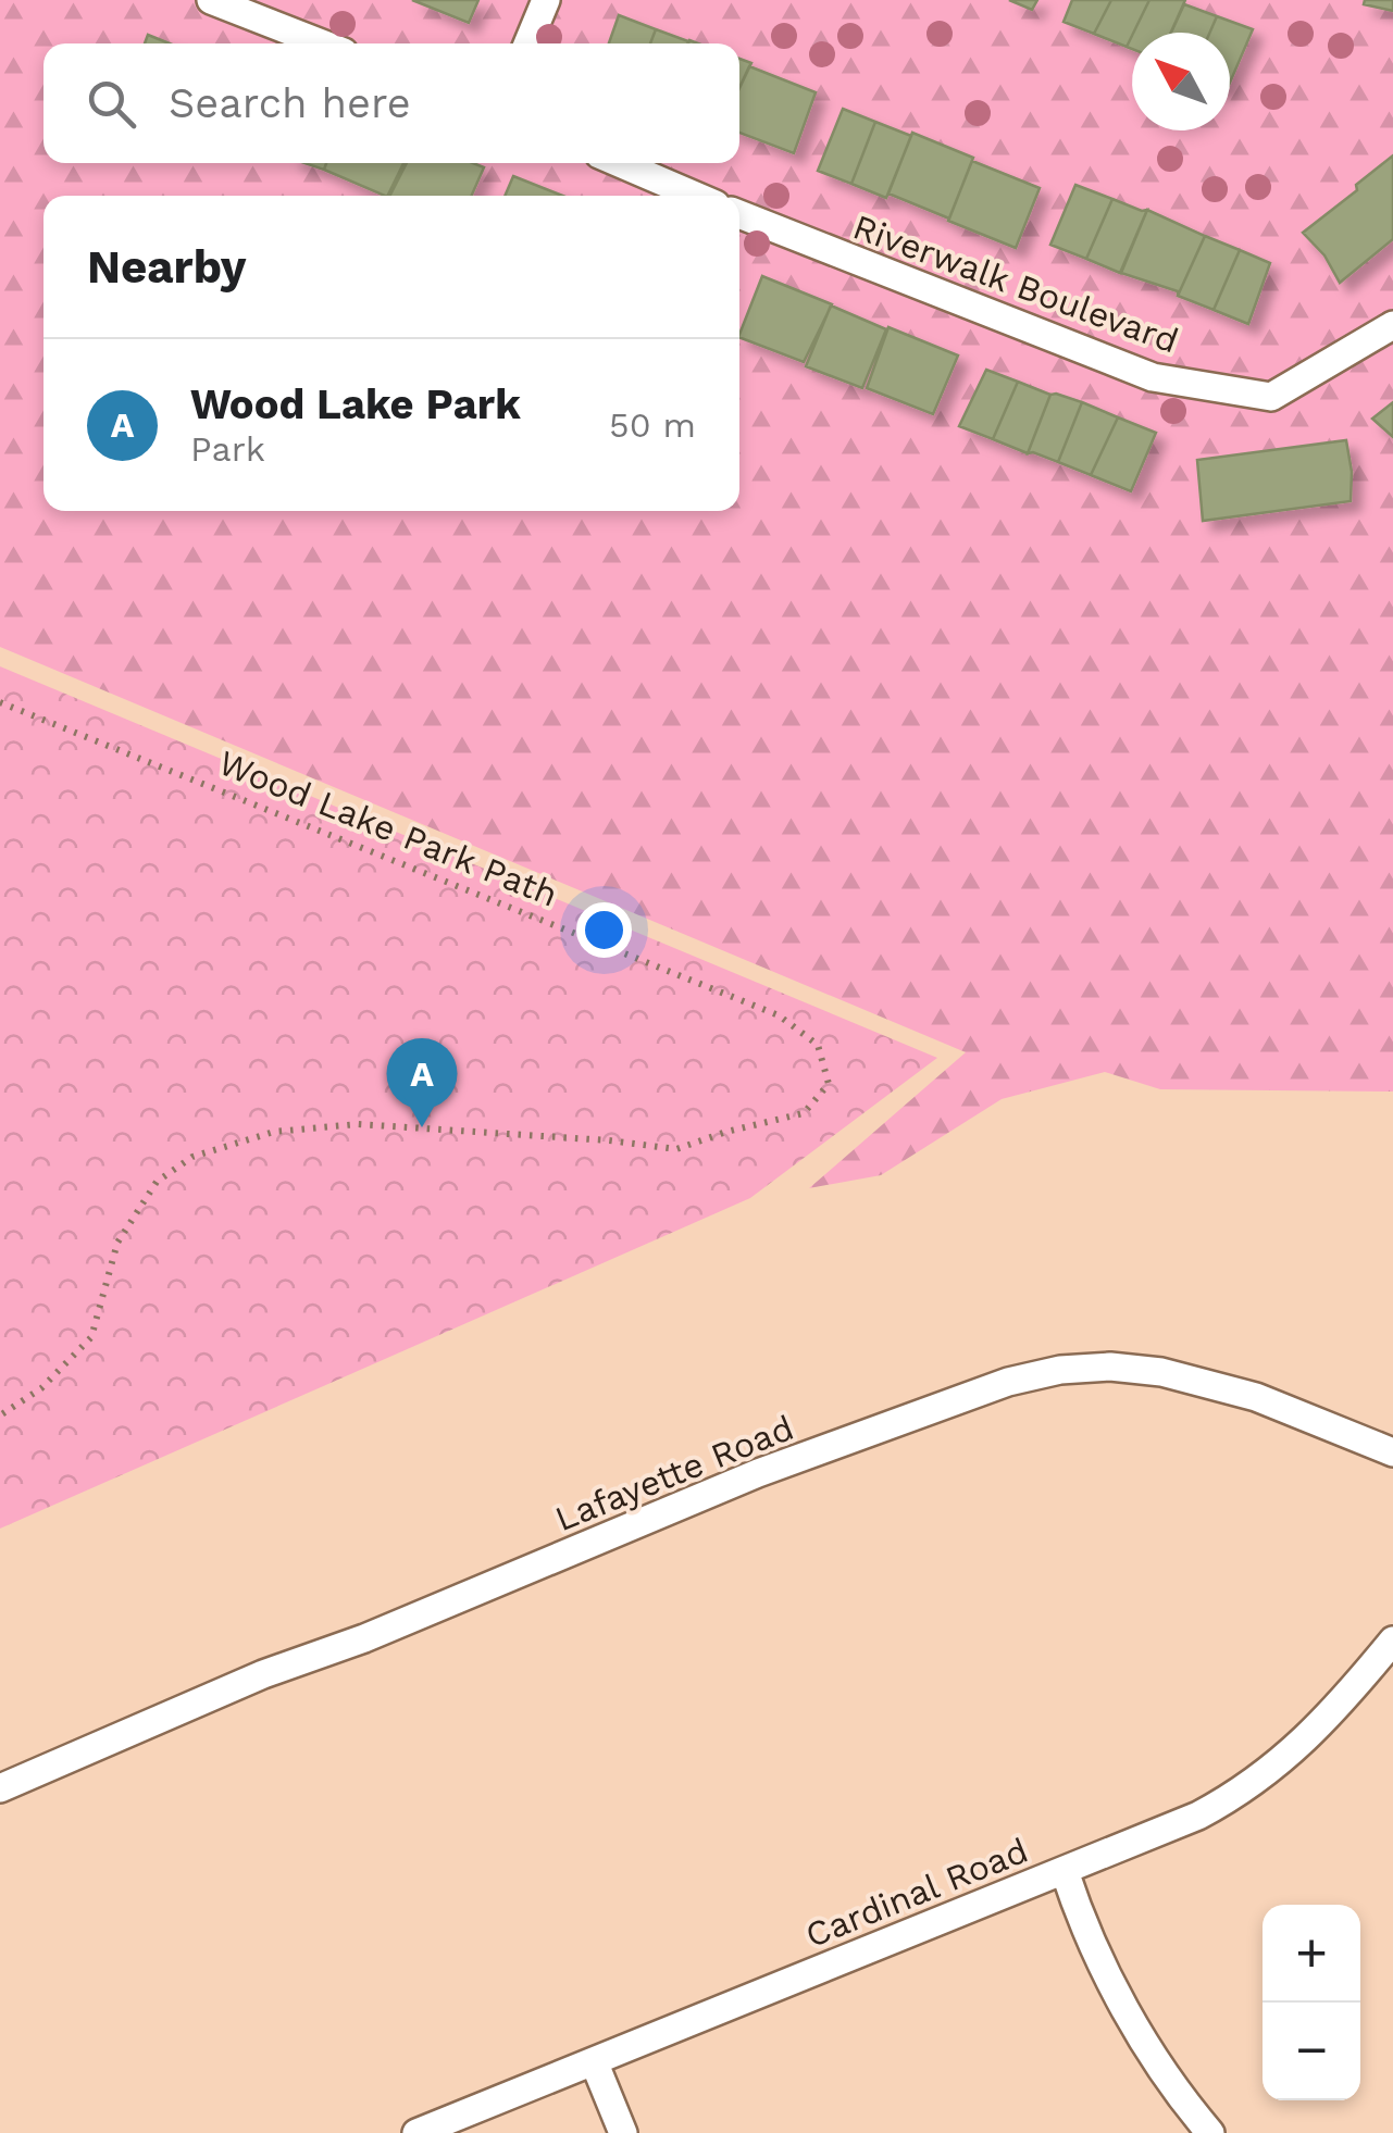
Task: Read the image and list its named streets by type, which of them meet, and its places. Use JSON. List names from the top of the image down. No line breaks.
{"streets":{"street":["Riverwalk Boulevard","Lafayette Road","Cardinal Road"],"path":["Wood Lake Park Path"]},"north":"top left","page":{"search":"Search here","heading":"Nearby","list":[{"mark":"A","name":"Wood Lake Park","note":"Park","value":"50 m"}],"pins":"A","map_buttons":["+","−"]}}
